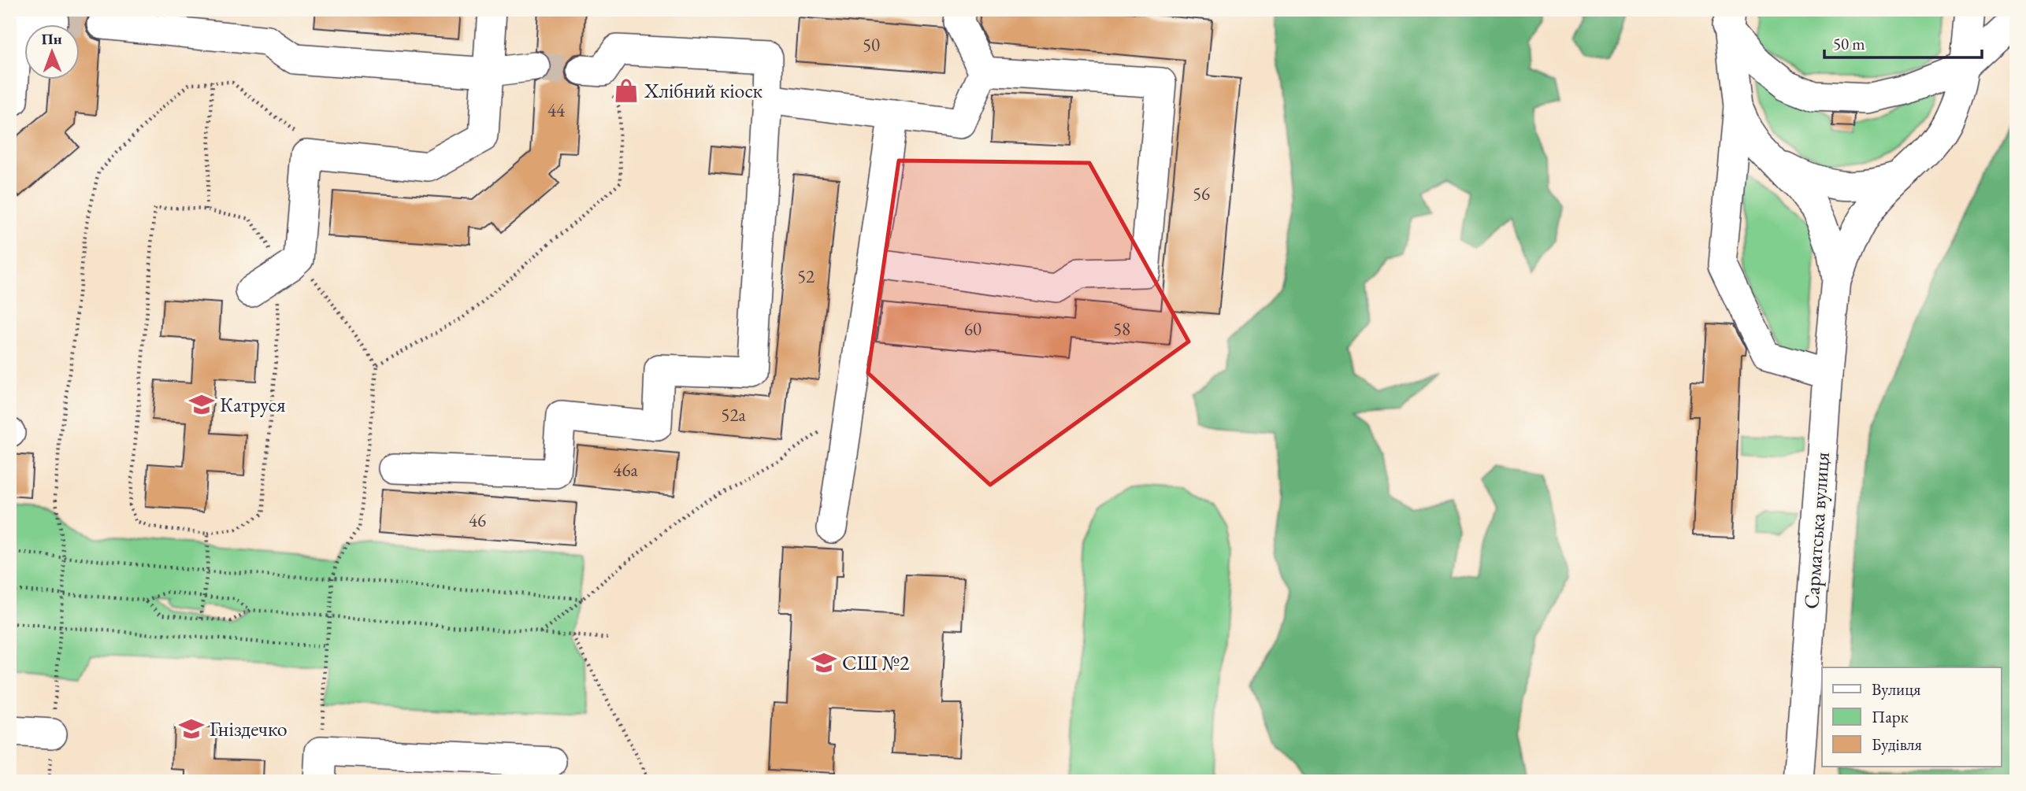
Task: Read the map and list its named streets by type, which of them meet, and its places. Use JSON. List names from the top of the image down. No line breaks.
{"streets":{"street":["Сарматська вулиця"]},"places":{"shop":["Хлібний кіоск"],"school or university":["Катруся","СШ №2","Гніздечко"]},"house_numbers":["50","44","56","52","60","58","52а","46а","46"],"legend":["Вулиця","Парк","Будівля"],"scale_bar":"50 m","north":"top"}
